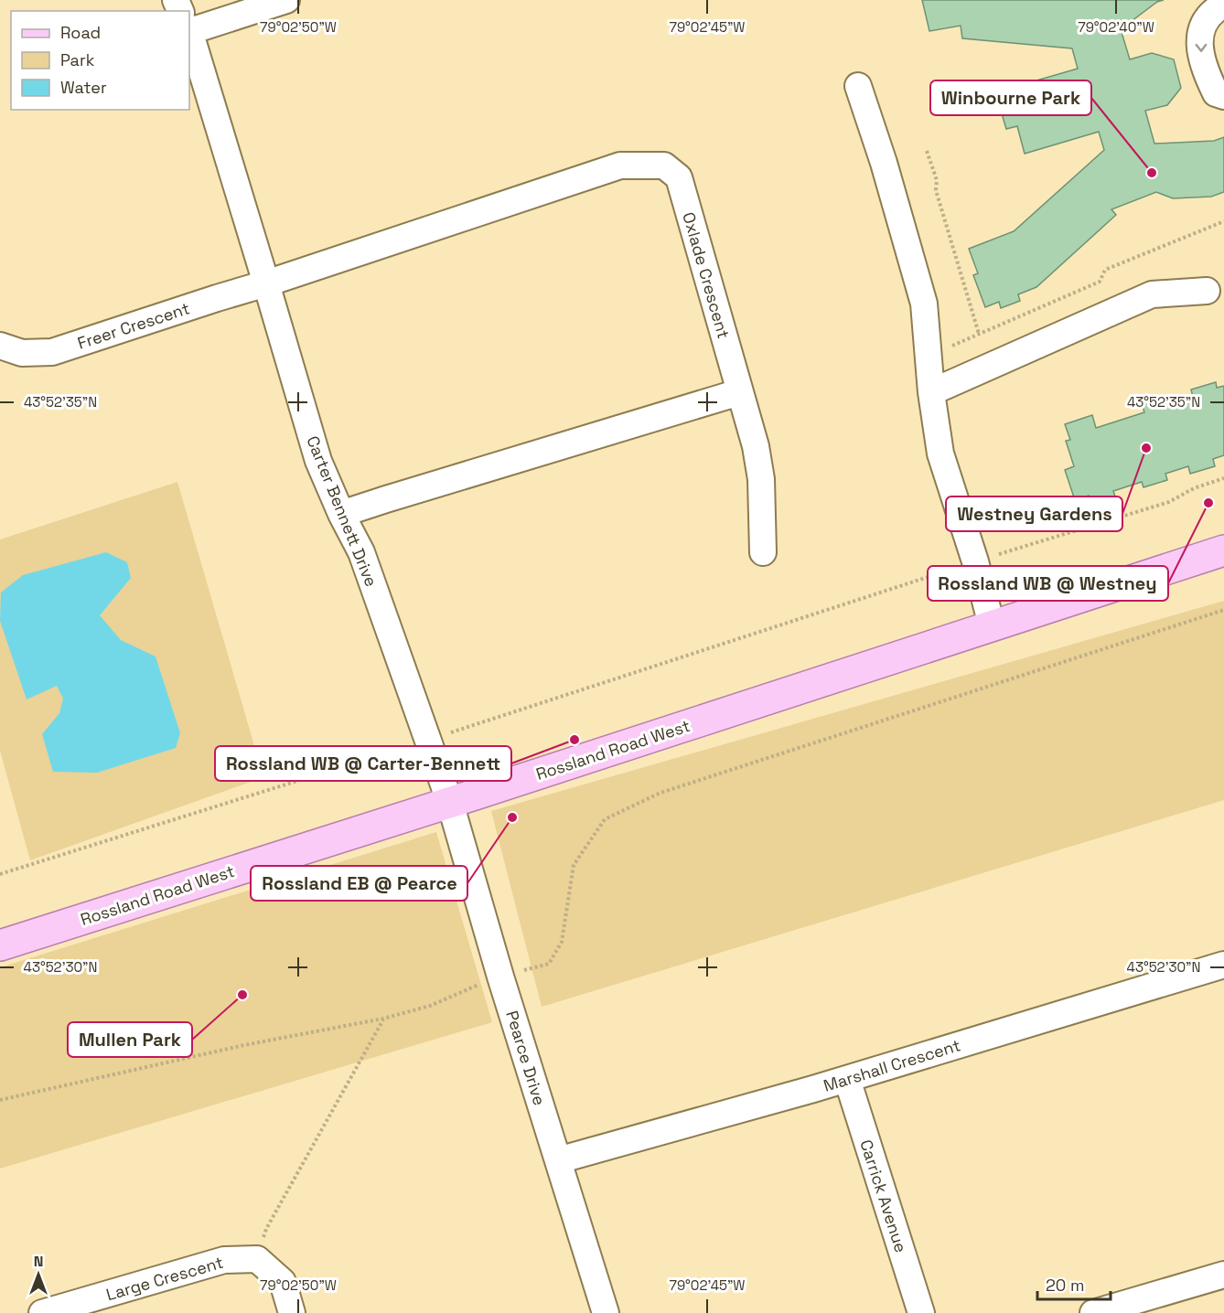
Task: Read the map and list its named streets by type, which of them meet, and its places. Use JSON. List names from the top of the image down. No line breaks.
{"streets":{"main road":["Rossland Road West"],"street":["Oxlade Crescent","Freer Crescent","Carter Bennett Drive","Pearce Drive","Marshall Crescent","Carrick Avenue","Large Crescent"]},"crossings":[["Oxlade Crescent","Freer Crescent"],["Oxlade Crescent","Carter Bennett Drive"],["Freer Crescent","Carter Bennett Drive"],["Carter Bennett Drive","Rossland Road West"],["Carter Bennett Drive","Pearce Drive"],["Rossland Road West","Pearce Drive"],["Pearce Drive","Marshall Crescent"],["Marshall Crescent","Carrick Avenue"]],"places":["Winbourne Park","Westney Gardens","Rossland WB @ Westney","Rossland WB @ Carter-Bennett","Rossland EB @ Pearce","Mullen Park"],"legend":["Road","Park","Water"],"scale_bar":"20 m","north":"top","coordinates":["79°02'50\"W","79°02'45\"W","79°02'40\"W","43°52'35\"N","43°52'30\"N"]}
